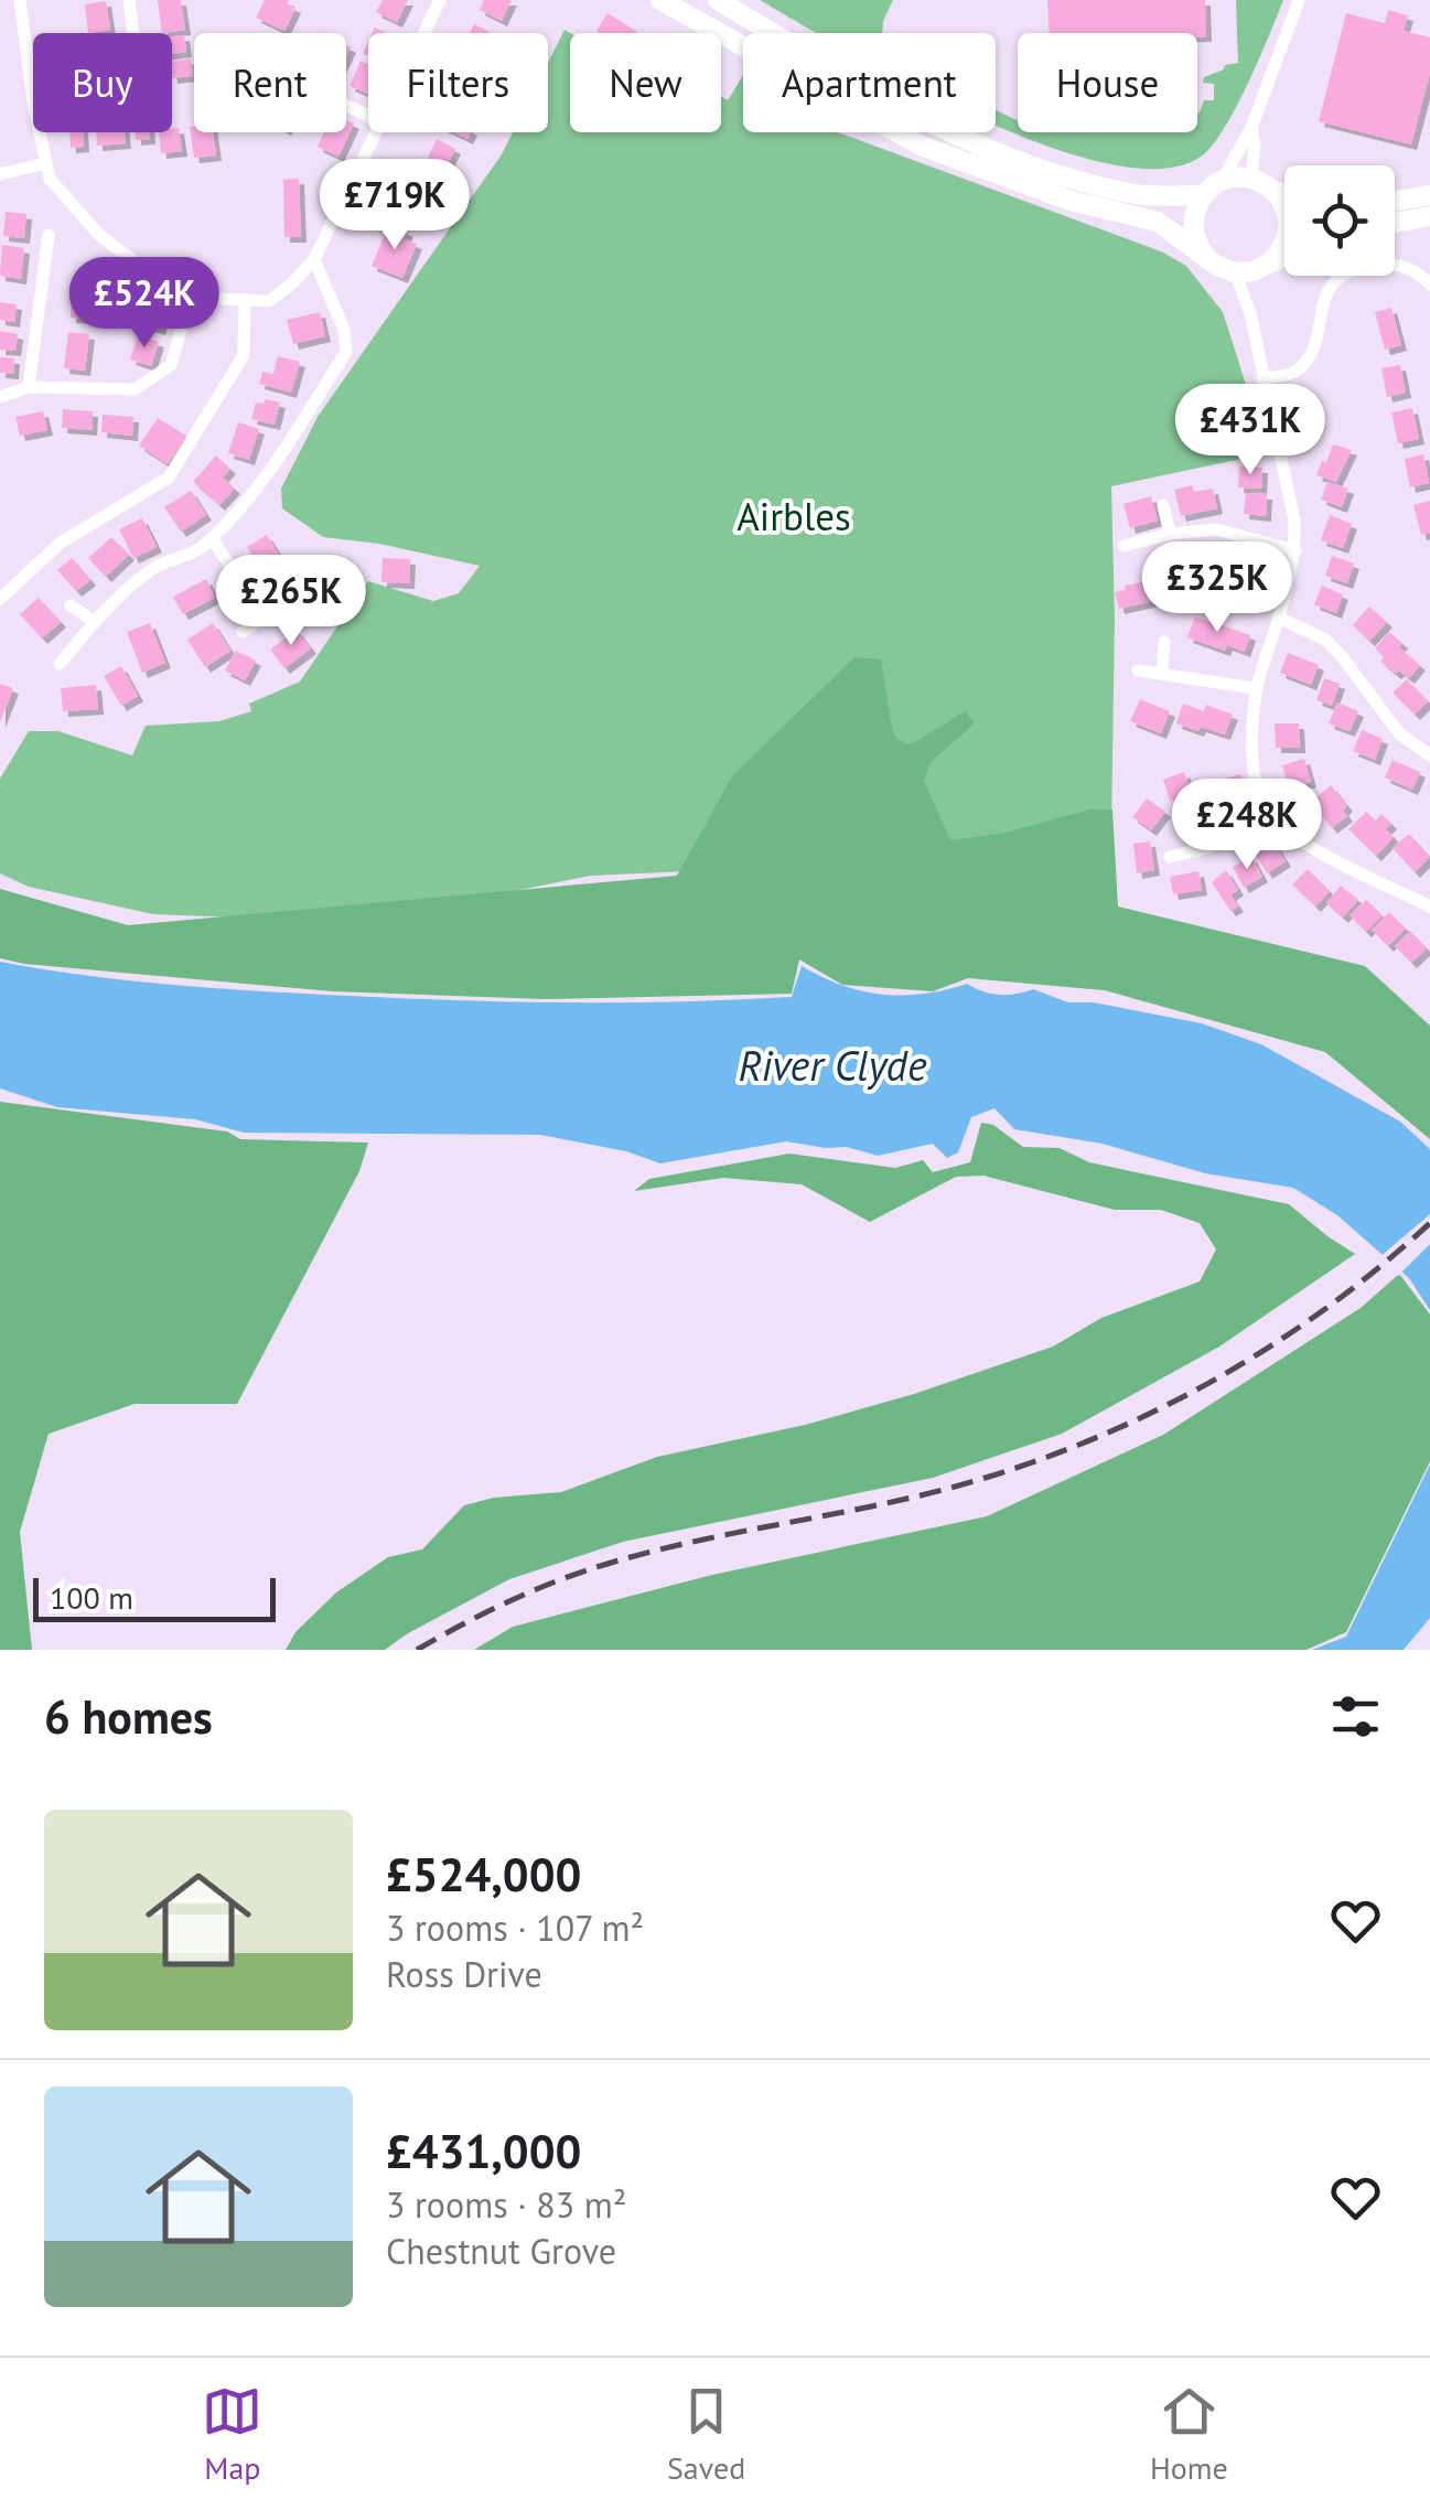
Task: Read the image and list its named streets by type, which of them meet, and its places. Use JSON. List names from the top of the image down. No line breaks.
{"water":["River Clyde"],"parks":["Airbles"],"scale_bar":"100 m","page":{"chip":["Buy","Rent","Filters","New","Apartment","House"],"price":["£719K","£524K","£431K","£325K","£265K","£248K"],"scale":"100 m","heading":"6 homes","list":[{"name":"£524,000","note":"3 rooms · 107 m² · Ross Drive"},{"name":"£431,000","note":"3 rooms · 83 m² · Chestnut Grove"}],"tabs":["Map","Saved","Home"]}}
